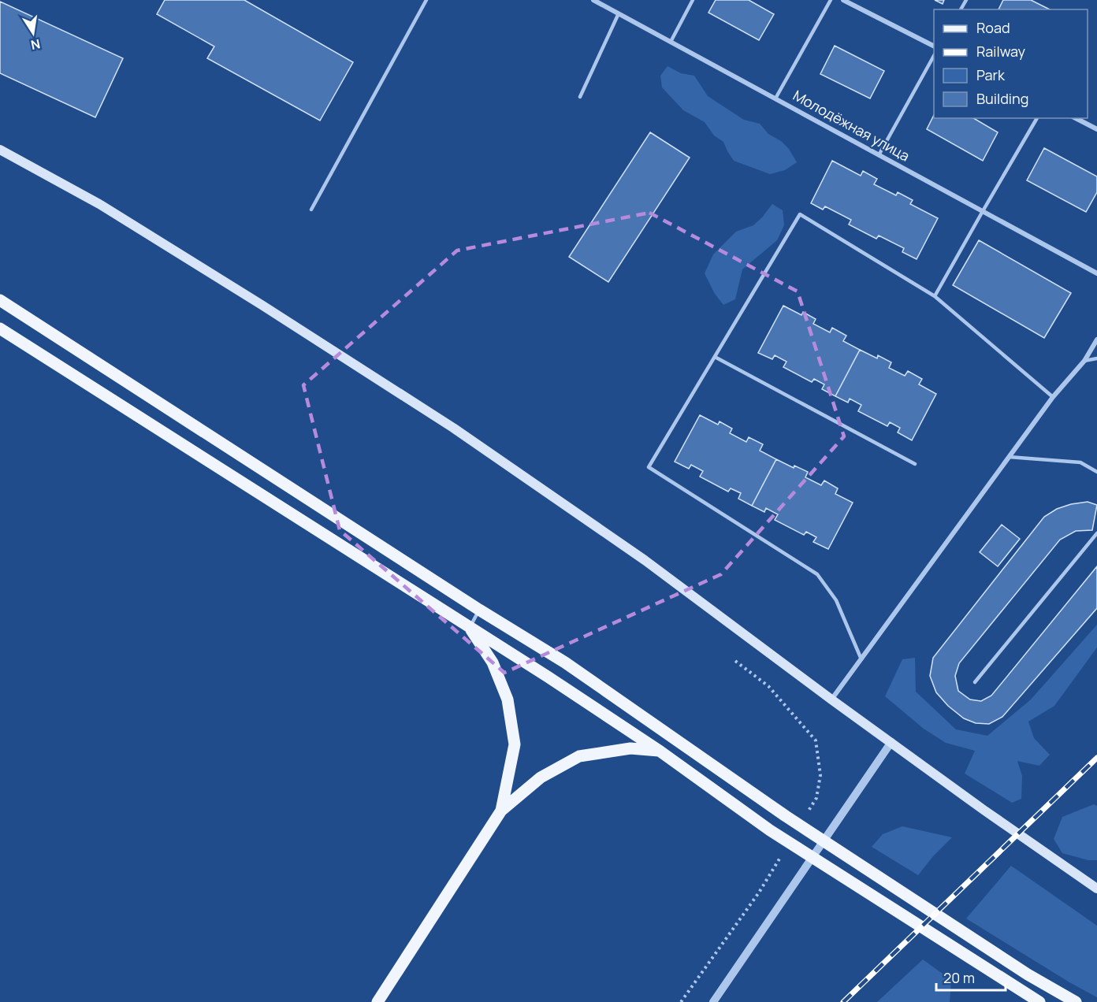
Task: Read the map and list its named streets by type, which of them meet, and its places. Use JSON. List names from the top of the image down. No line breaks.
{"streets":{"street":["Молодёжная улица"]},"legend":["Road","Railway","Park","Building"],"scale_bar":"20 m","north":"bottom"}
